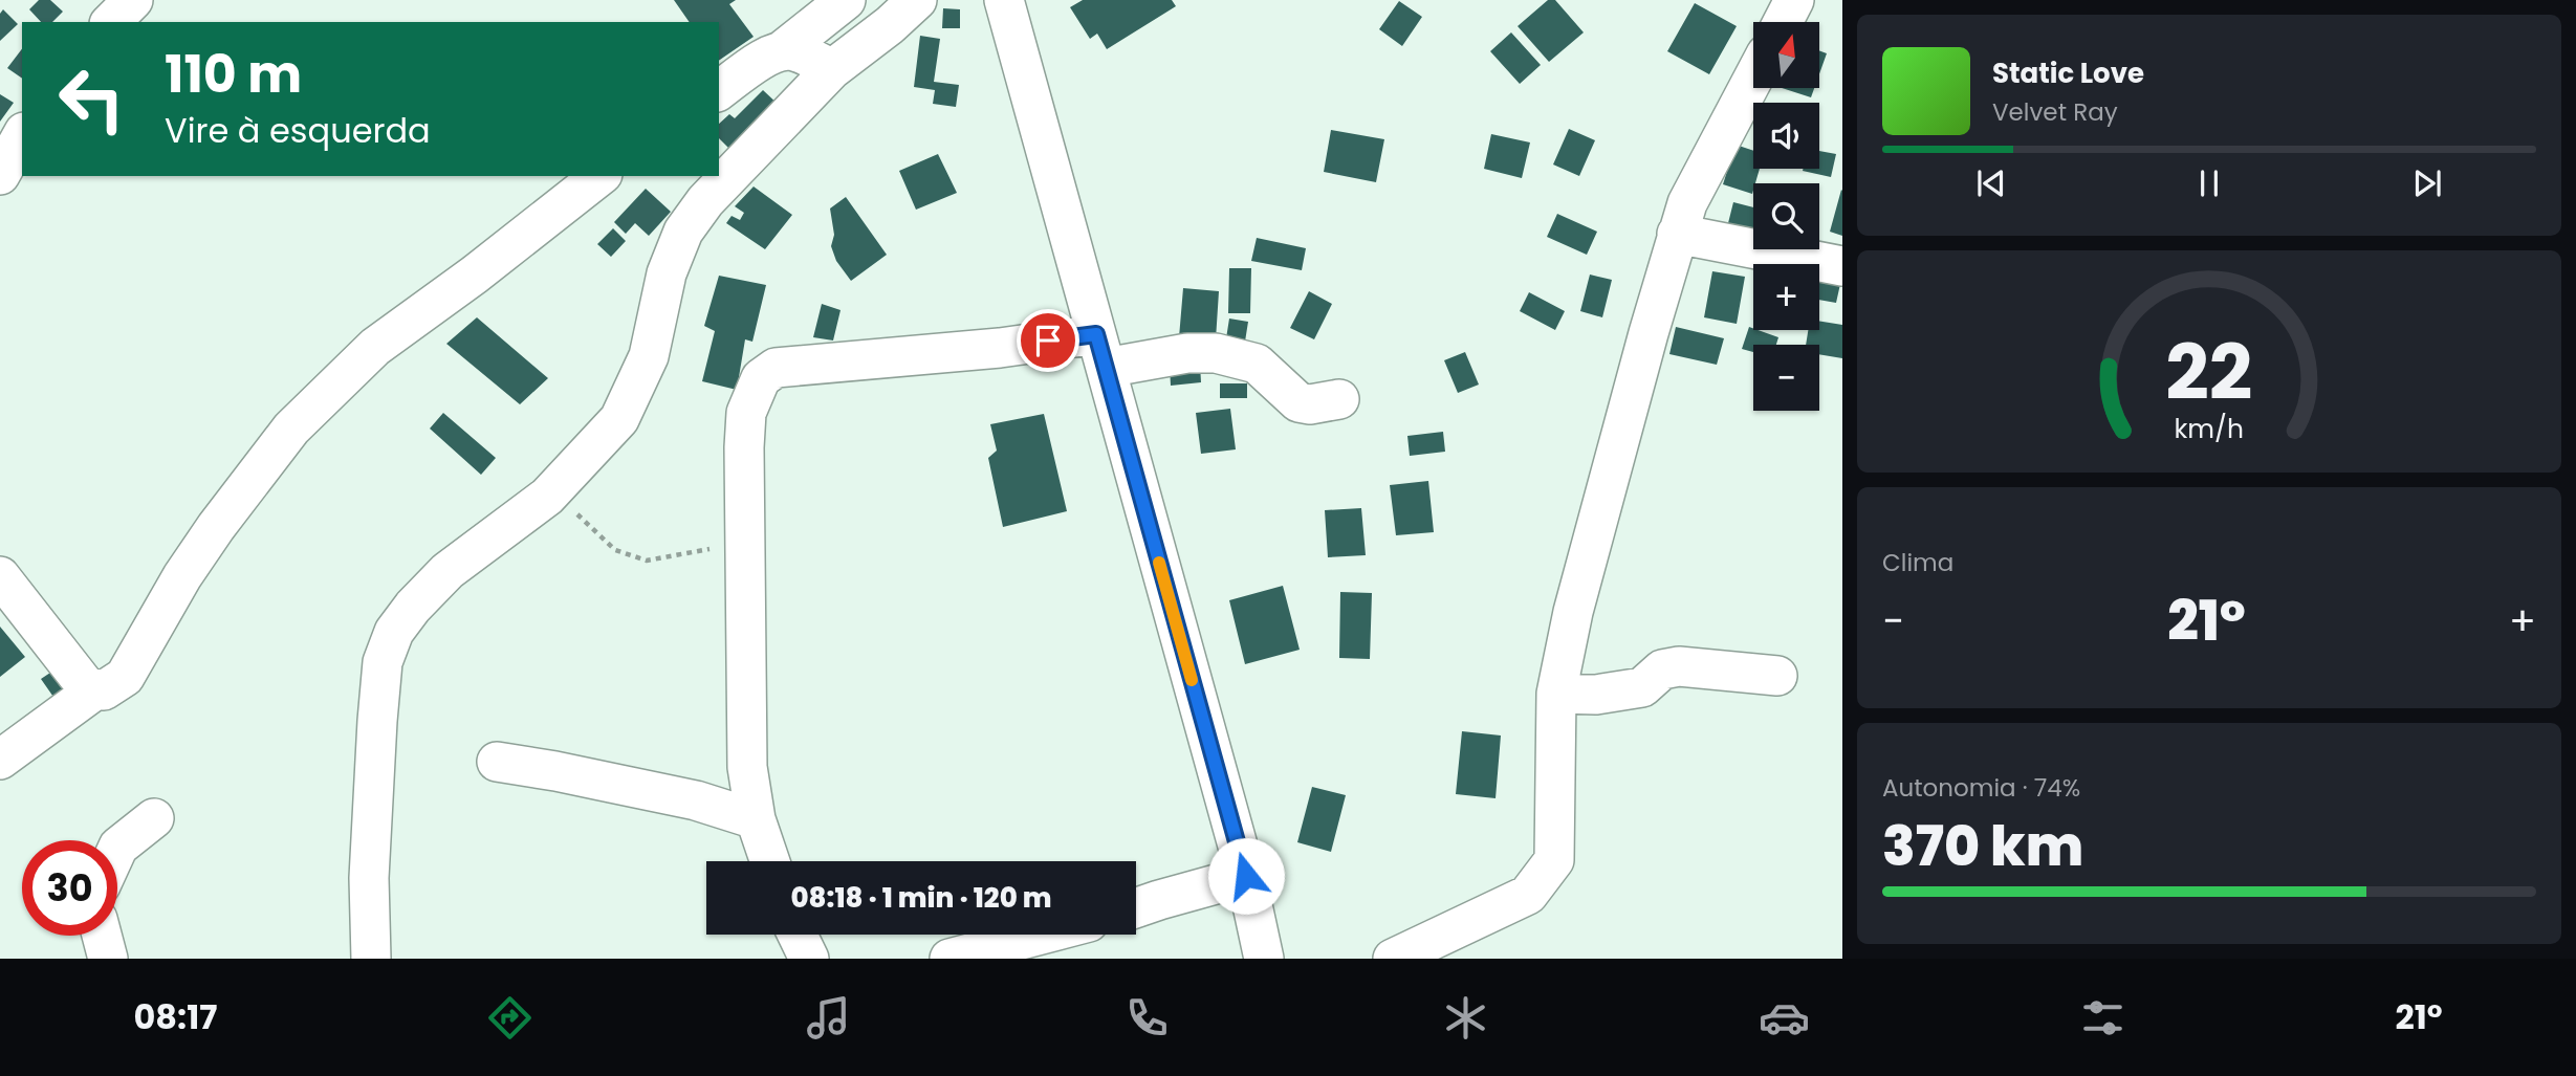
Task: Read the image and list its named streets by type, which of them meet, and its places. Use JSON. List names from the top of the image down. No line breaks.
{"north":"top","page":{"map_buttons":["+","−"],"turn":["110 m","Vire à esquerda"],"song":["Static Love","Velvet Ray"],"tile":["Clima",["Autonomia · 74%","370 km"]],"heat":["−","21°","+"],"limit":"30","trip":"08:18 · 1 min · 120 m","tabs":["08:17","21°"],"gauge":["22","km/h"]}}
